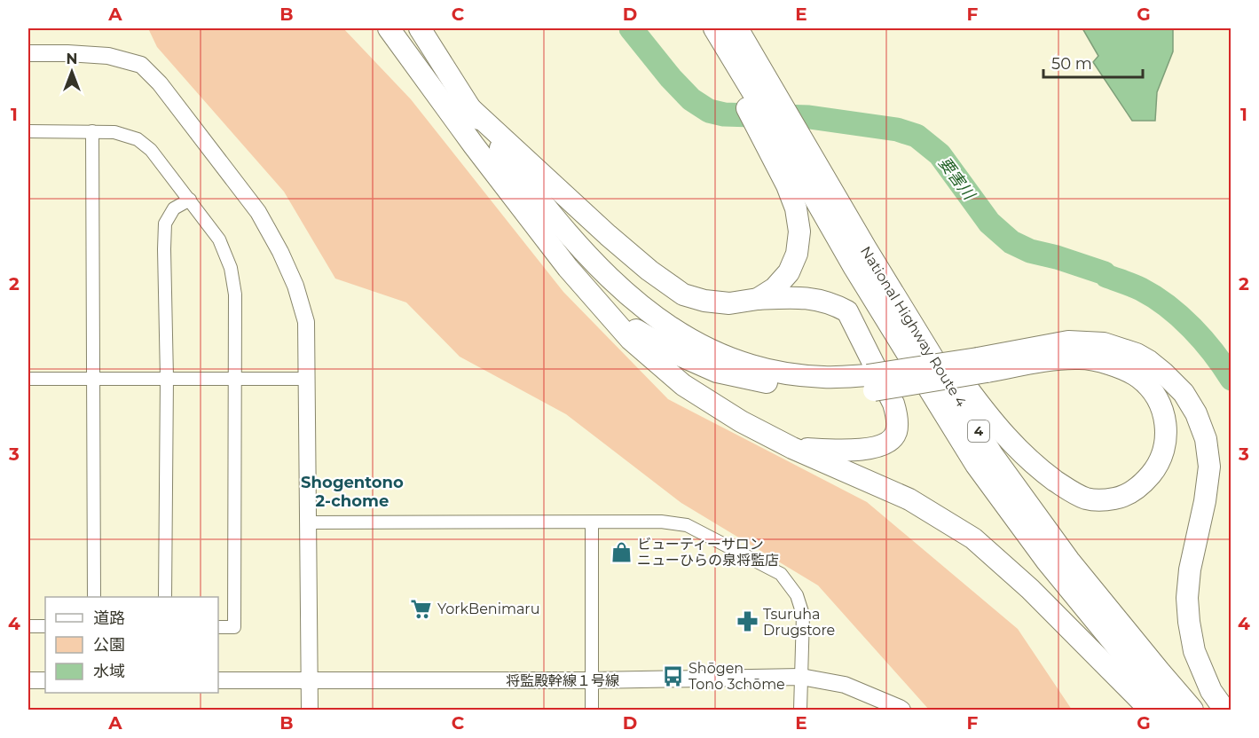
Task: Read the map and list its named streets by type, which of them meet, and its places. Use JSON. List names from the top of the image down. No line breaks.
{"streets":{"highway":["National Highway Route 4","4"],"street":["将監殿幹線１号線"]},"districts":["Shogentono 2-chome"],"water":["要害川"],"places":{"shop":["ビューティーサロン ニューひらの泉将監店"],"supermarket":["YorkBenimaru"],"pharmacy":["Tsuruha Drugstore"],"bus stop":["Shōgen Tono 3chōme"]},"legend":["道路","公園","水域"],"scale_bar":"50 m","north":"top","grid":{"columns":["A","B","C","D","E","F","G"],"rows":["1","2","3","4"]}}
